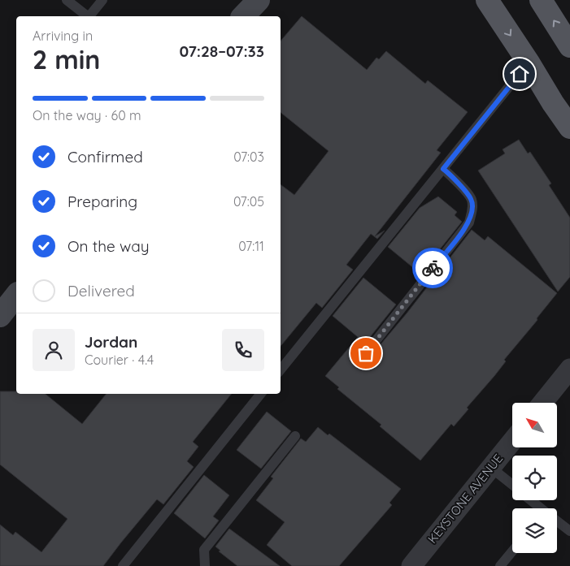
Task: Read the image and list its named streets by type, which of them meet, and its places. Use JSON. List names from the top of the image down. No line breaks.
{"streets":{"street":["KEYSTONE AVENUE"]},"north":"top left","page":{"heading":["2 min","Arriving in","07:28–07:33"],"panel":["Jordan","Courier · 4.4"],"bar":"On the way · 60 m","list":[["Confirmed","07:03"],["Preparing","07:05"],["On the way","07:11"],"Delivered"]}}
